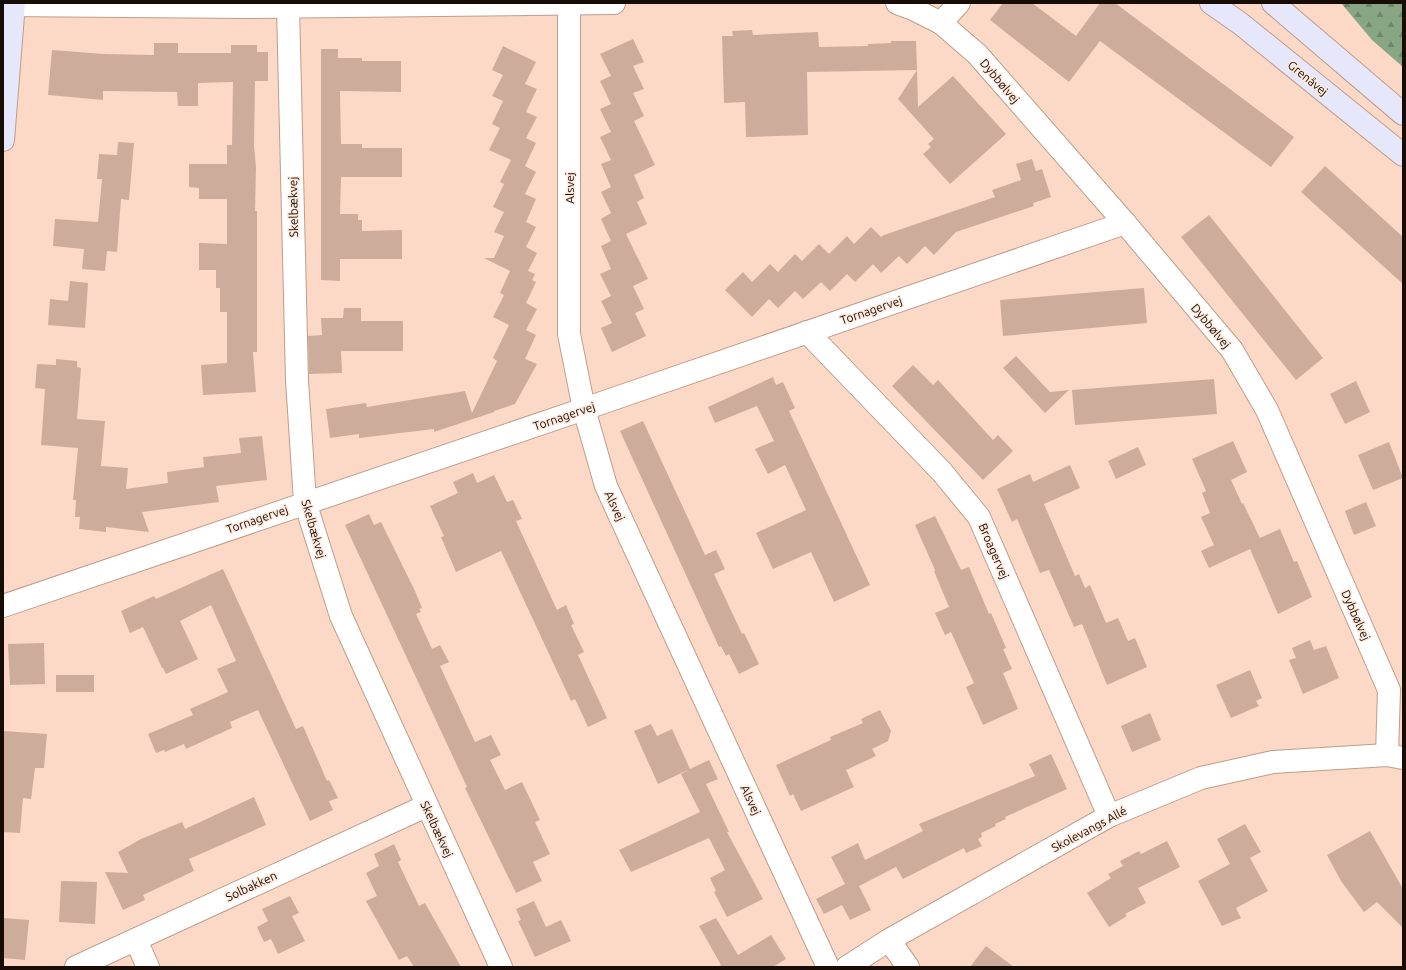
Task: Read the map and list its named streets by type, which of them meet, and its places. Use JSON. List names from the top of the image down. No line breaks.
{"streets":{"main road":["Grenåvej"],"street":["Dybbølvej","Alsvej","Skelbækvej","Tornagervej","Broagervej","Skolevangs Allé","Solbakken"]},"crossings":[["Dybbølvej","Tornagervej"],["Dybbølvej","Skolevangs Allé"],["Alsvej","Tornagervej"],["Skelbækvej","Tornagervej"],["Skelbækvej","Solbakken"],["Tornagervej","Broagervej"],["Broagervej","Skolevangs Allé"]]}
